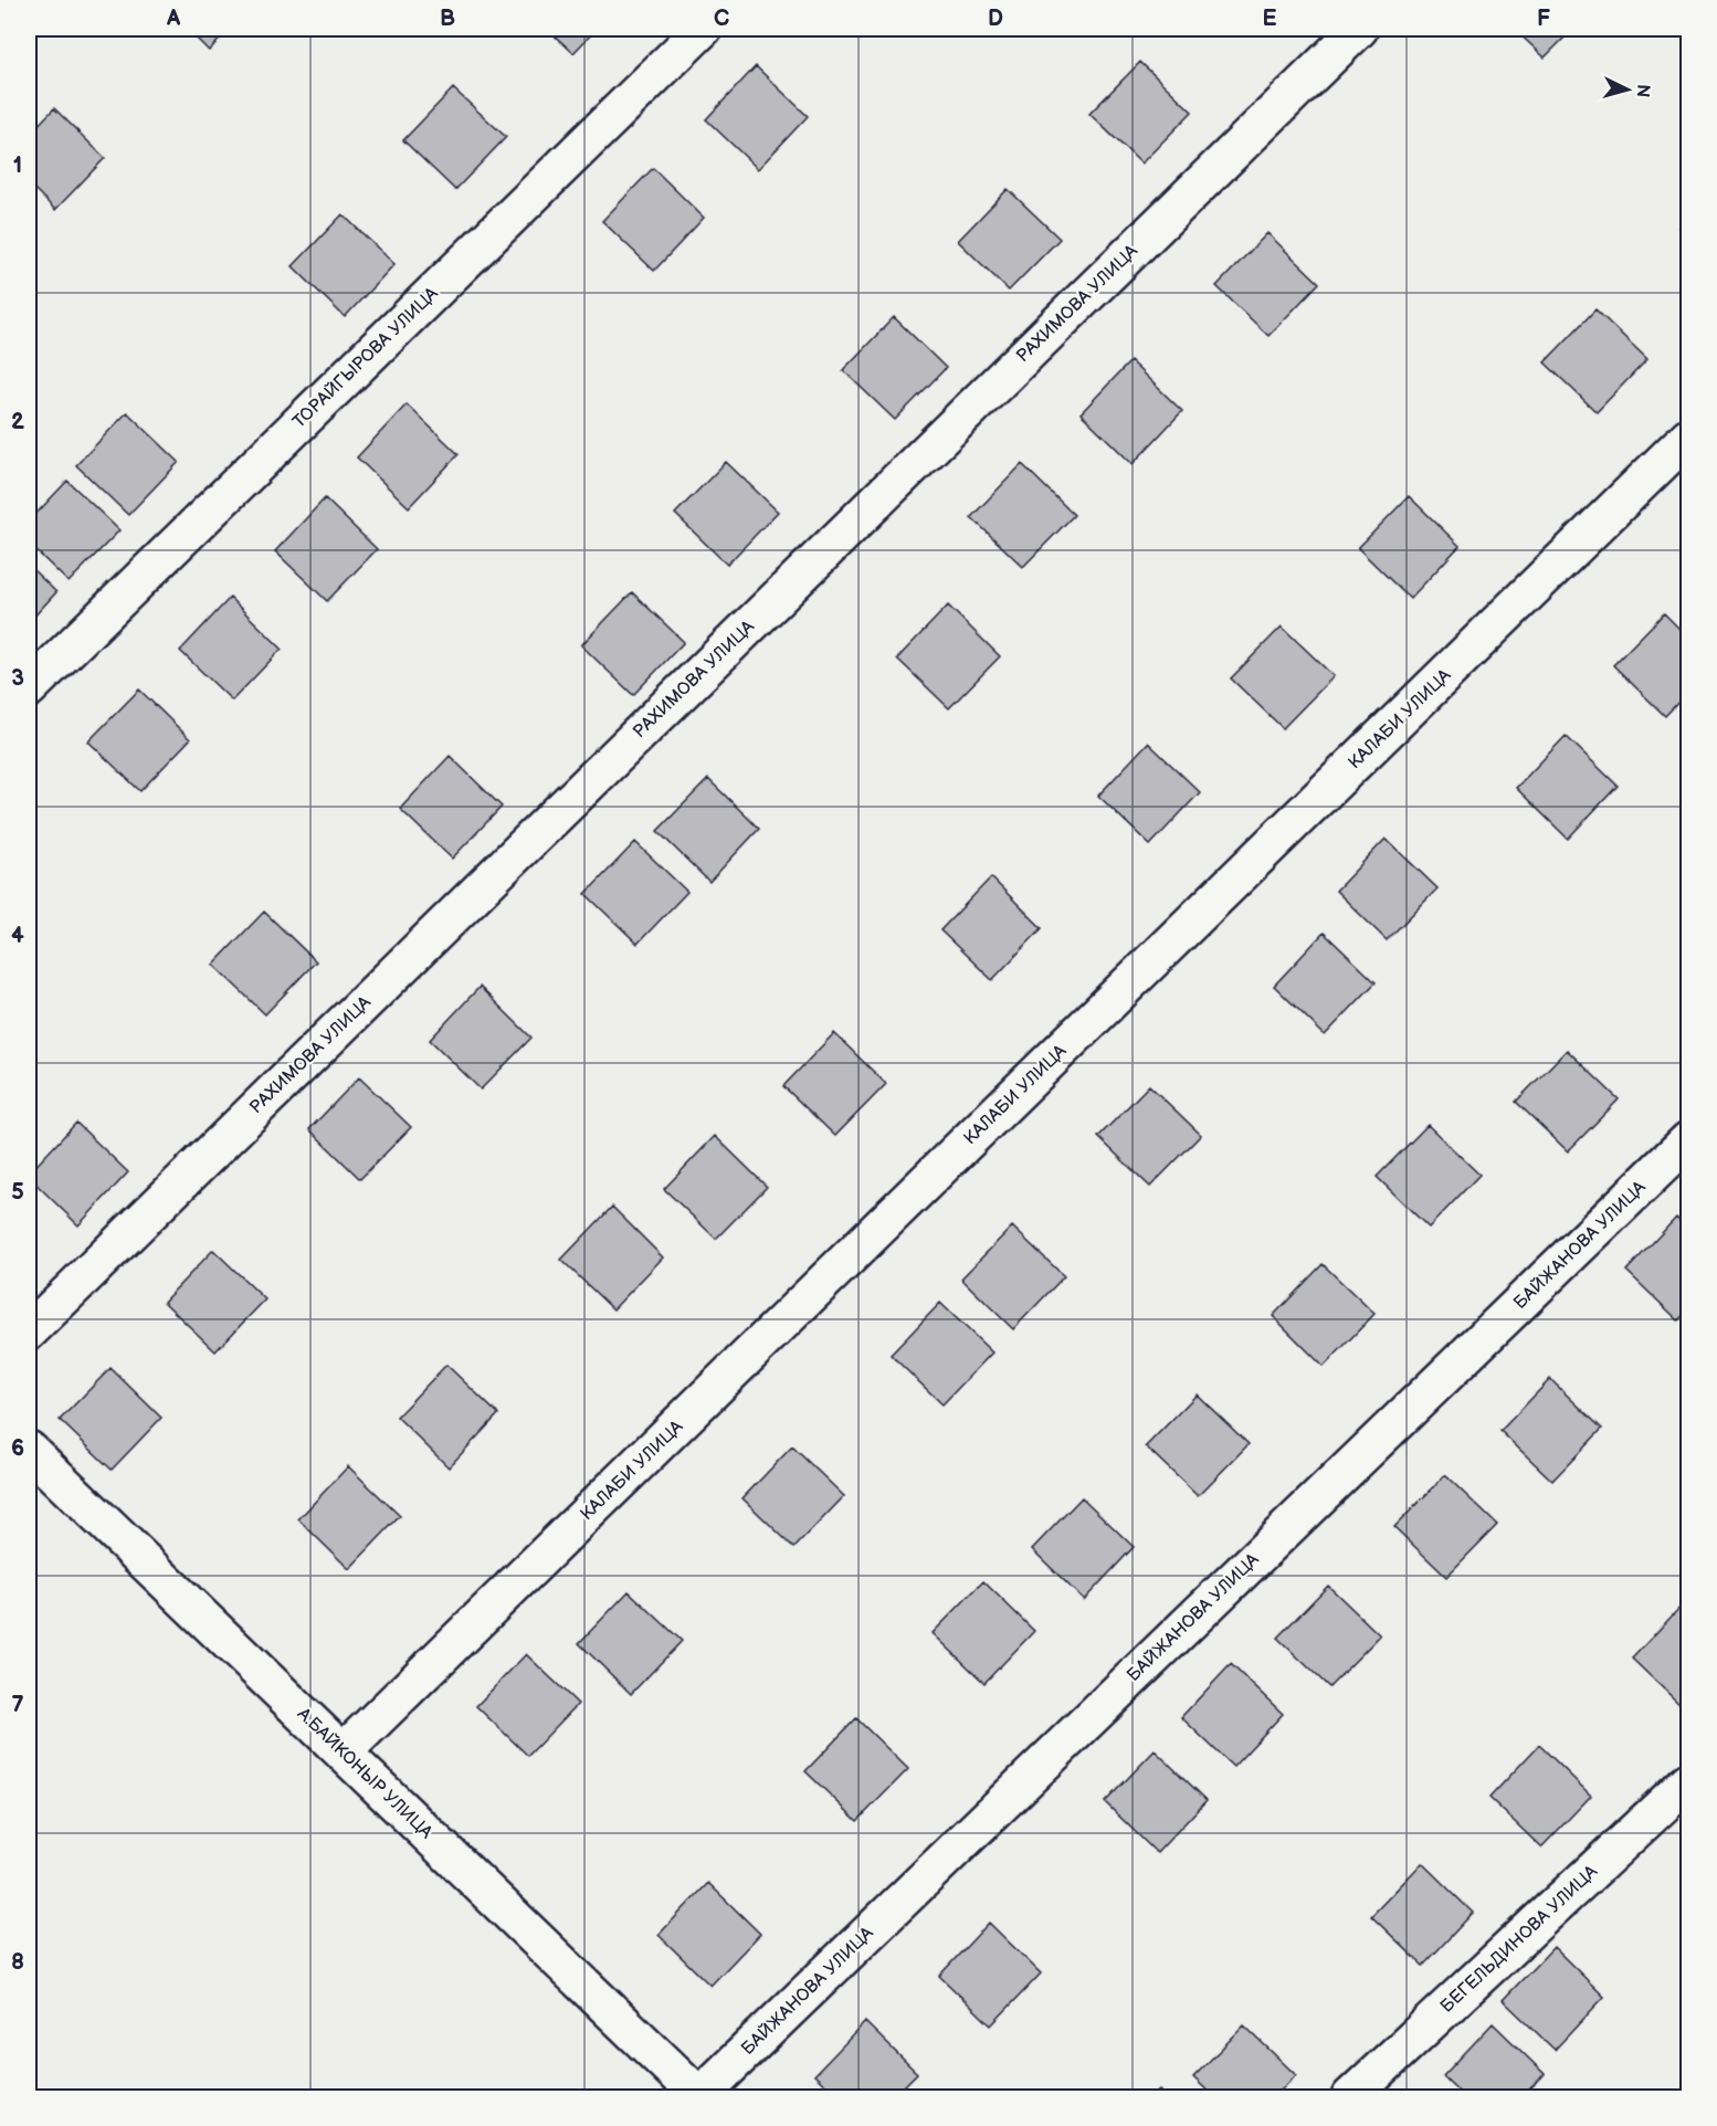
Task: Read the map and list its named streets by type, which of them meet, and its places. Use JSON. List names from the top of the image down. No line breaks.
{"streets":{"street":["РАХИМОВА УЛИЦА","ТОРАЙГЫРОВА УЛИЦА","КАЛАБИ УЛИЦА","БАЙЖАНОВА УЛИЦА","А.БАЙКОНЫР УЛИЦА","БЕГЕЛЬДИНОВА УЛИЦА"]},"crossings":[["КАЛАБИ УЛИЦА","А.БАЙКОНЫР УЛИЦА"],["БАЙЖАНОВА УЛИЦА","А.БАЙКОНЫР УЛИЦА"]],"north":"right","grid":{"columns":["A","B","C","D","E","F"],"rows":["1","2","3","4","5","6","7","8"]}}
